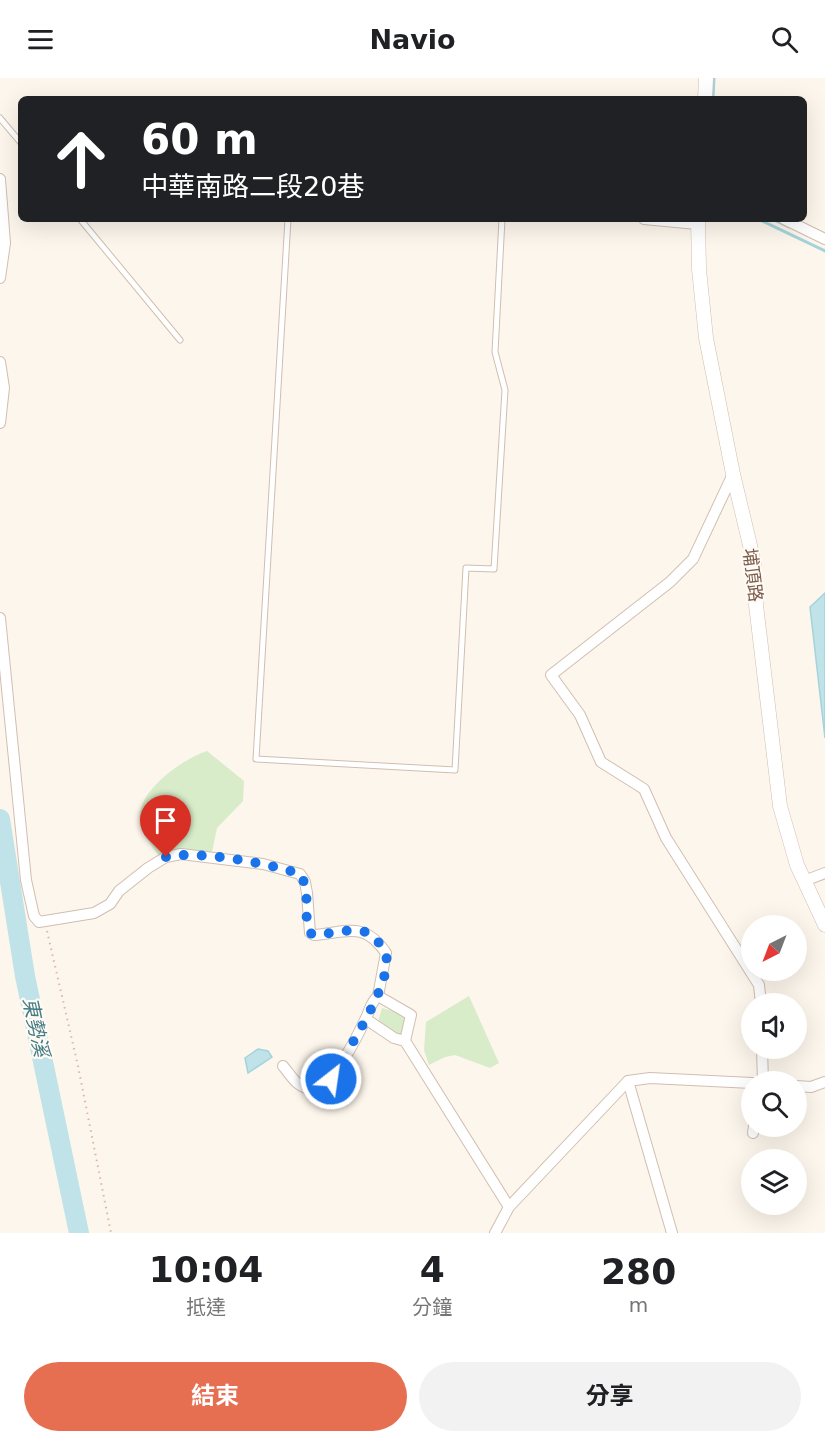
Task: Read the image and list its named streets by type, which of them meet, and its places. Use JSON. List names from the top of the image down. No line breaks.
{"streets":{"street":["埔頂路"]},"water":["東勢溪"],"north":"bottom left","page":{"header":"Navio","turn":["60 m","中華南路二段20巷"],"eta":["10:04","抵達","4","分鐘","280","m"],"buttons":["結束","分享"]}}
